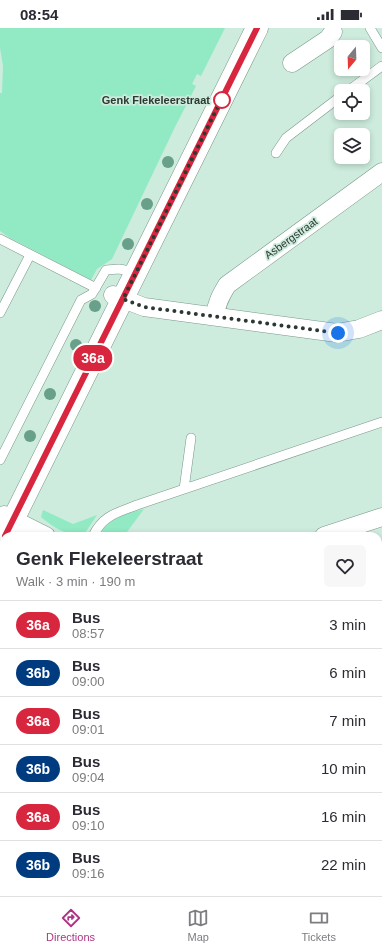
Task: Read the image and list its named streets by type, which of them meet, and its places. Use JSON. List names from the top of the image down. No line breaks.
{"streets":{"street":["Asbergstraat"]},"places":["Genk Flekeleerstraat"],"lines":["bus line 36a"],"north":"bottom","page":{"status":"08:54","on_map":"36a","heading":["Genk Flekeleerstraat","Walk · 3 min · 190 m"],"list":[{"mark":"36a","name":"Bus","note":"08:57","value":"3 min"},{"mark":"36b","name":"Bus","note":"09:00","value":"6 min"},{"mark":"36a","name":"Bus","note":"09:01","value":"7 min"},{"mark":"36b","name":"Bus","note":"09:04","value":"10 min"},{"mark":"36a","name":"Bus","note":"09:10","value":"16 min"},{"mark":"36b","name":"Bus","note":"09:16","value":"22 min"}],"tabs":["Directions","Map","Tickets"]}}
